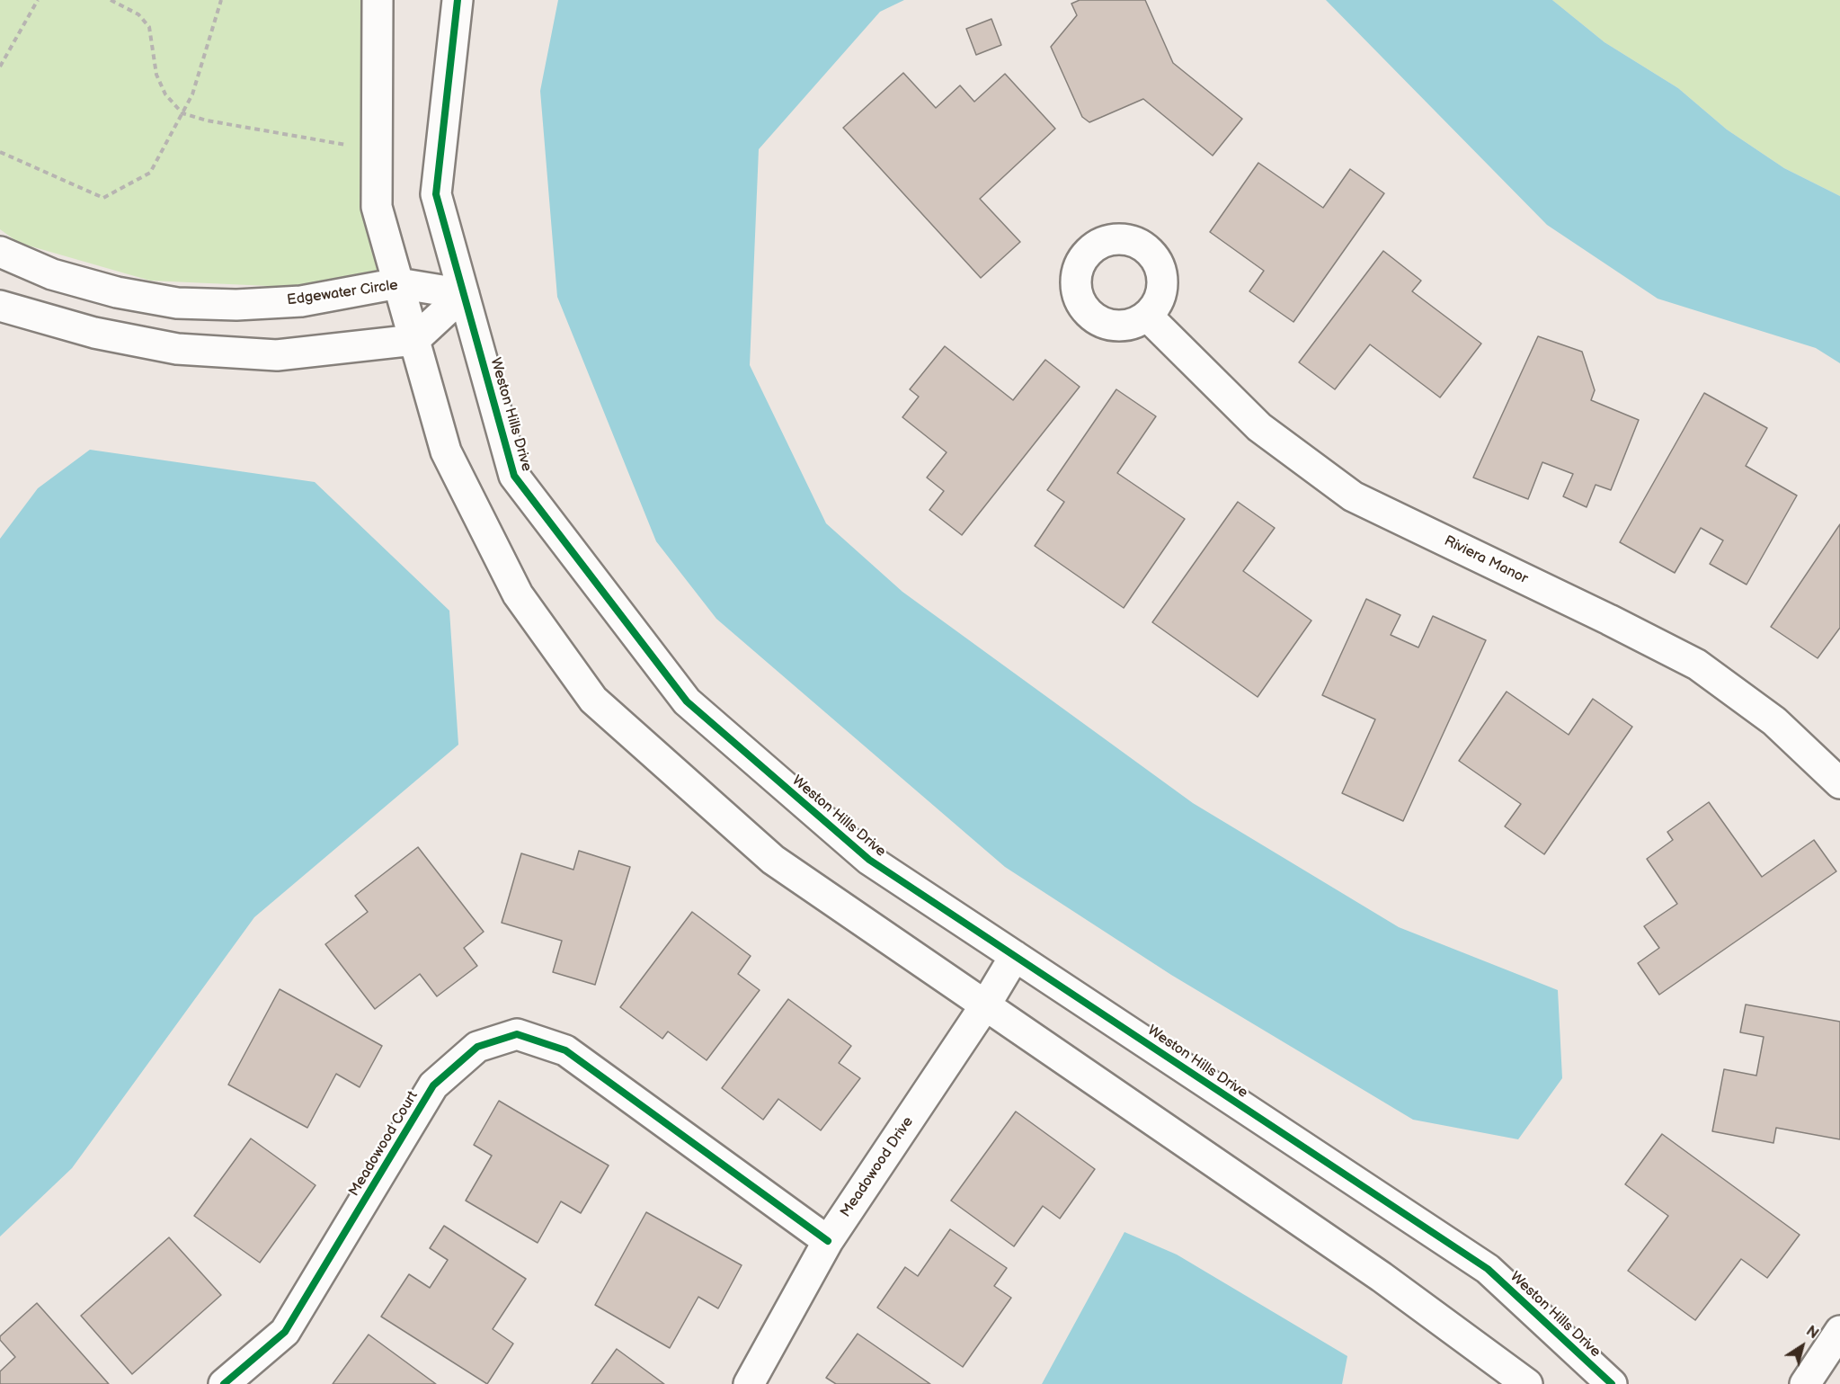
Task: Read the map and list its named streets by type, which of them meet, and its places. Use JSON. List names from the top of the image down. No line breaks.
{"streets":{"street":["Edgewater Circle","Weston Hills Drive","Riviera Manor","Meadowood Court","Meadowood Drive"]},"crossings":[["Edgewater Circle","Weston Hills Drive"],["Weston Hills Drive","Meadowood Drive"],["Meadowood Court","Meadowood Drive"]],"north":"top right"}
